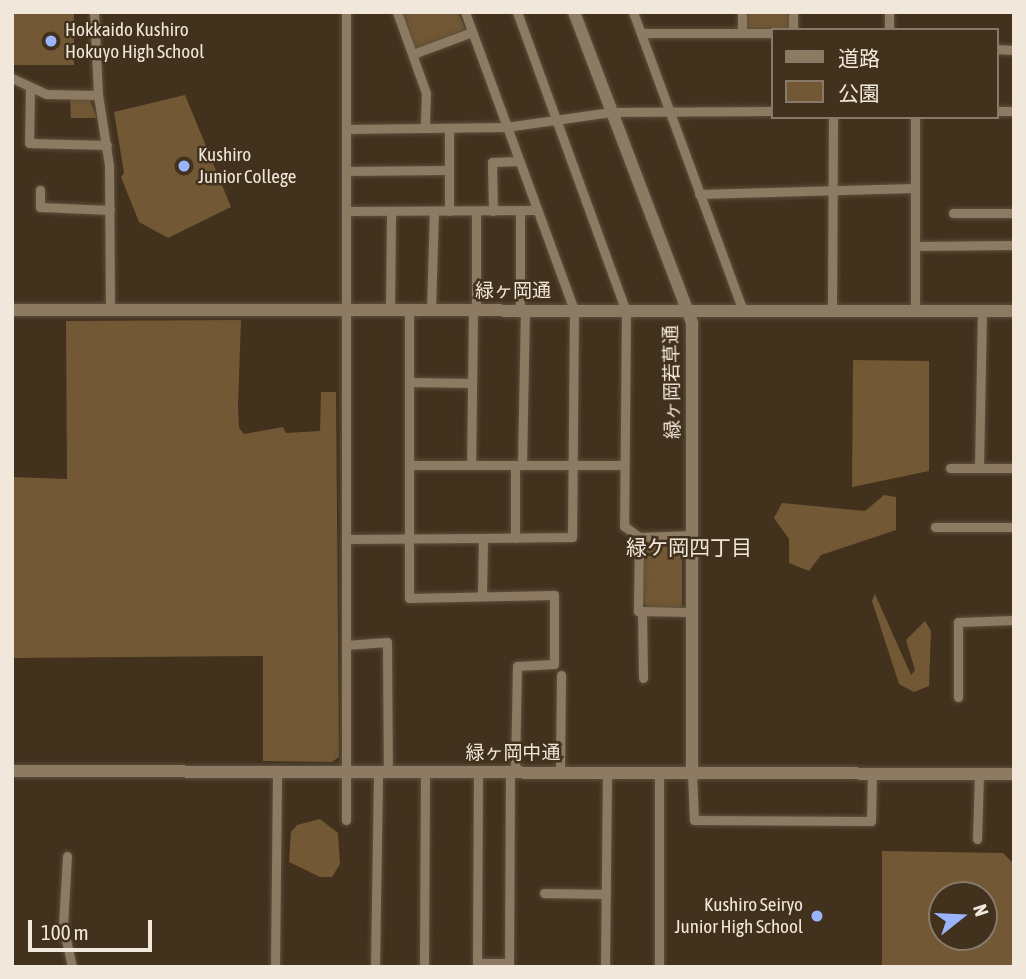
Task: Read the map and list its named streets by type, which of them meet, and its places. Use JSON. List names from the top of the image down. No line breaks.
{"streets":{"street":["緑ヶ岡通","緑ヶ岡若草通","緑ヶ岡中通"]},"crossings":[["緑ヶ岡通","緑ヶ岡若草通"],["緑ヶ岡若草通","緑ヶ岡中通"]],"districts":["緑ケ岡四丁目"],"places":["Hokkaido Kushiro Hokuyo High School","Kushiro Junior College","Kushiro Seiryo Junior High School"],"legend":["道路","公園"],"scale_bar":"100 m","north":"right"}
